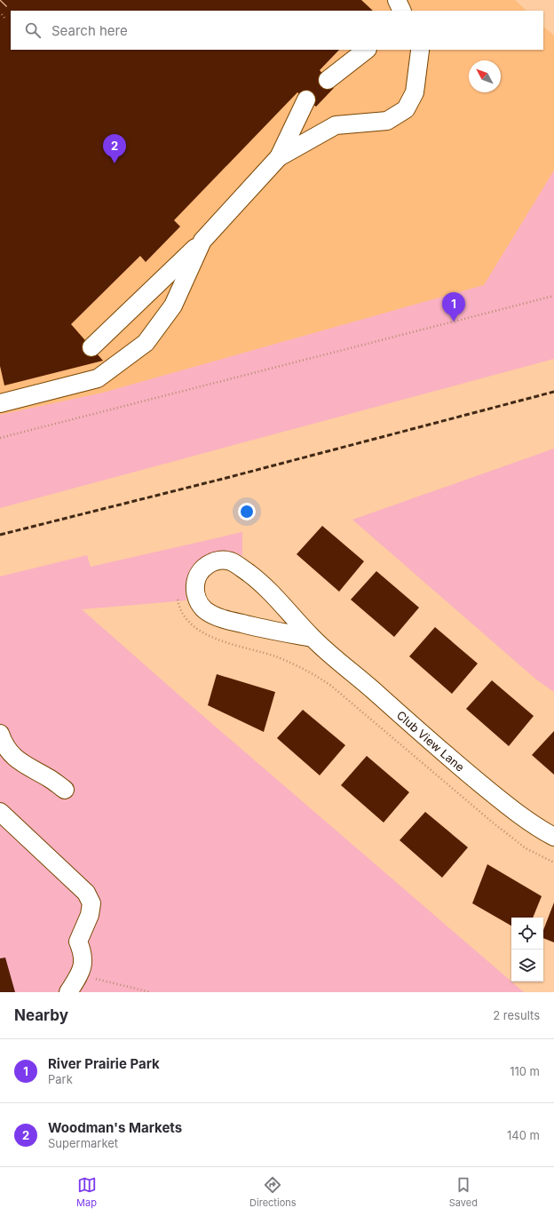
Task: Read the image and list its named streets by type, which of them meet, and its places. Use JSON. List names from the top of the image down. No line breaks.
{"streets":{"street":["Club View Lane"]},"north":"top left","page":{"search":"Search here","pins":["2","1"],"heading":["Nearby","2 results"],"list":[{"mark":"1","name":"River Prairie Park","note":"Park","value":"110 m"},{"mark":"2","name":"Woodman's Markets","note":"Supermarket","value":"140 m"}],"nav":["Map","Directions","Saved"]}}
